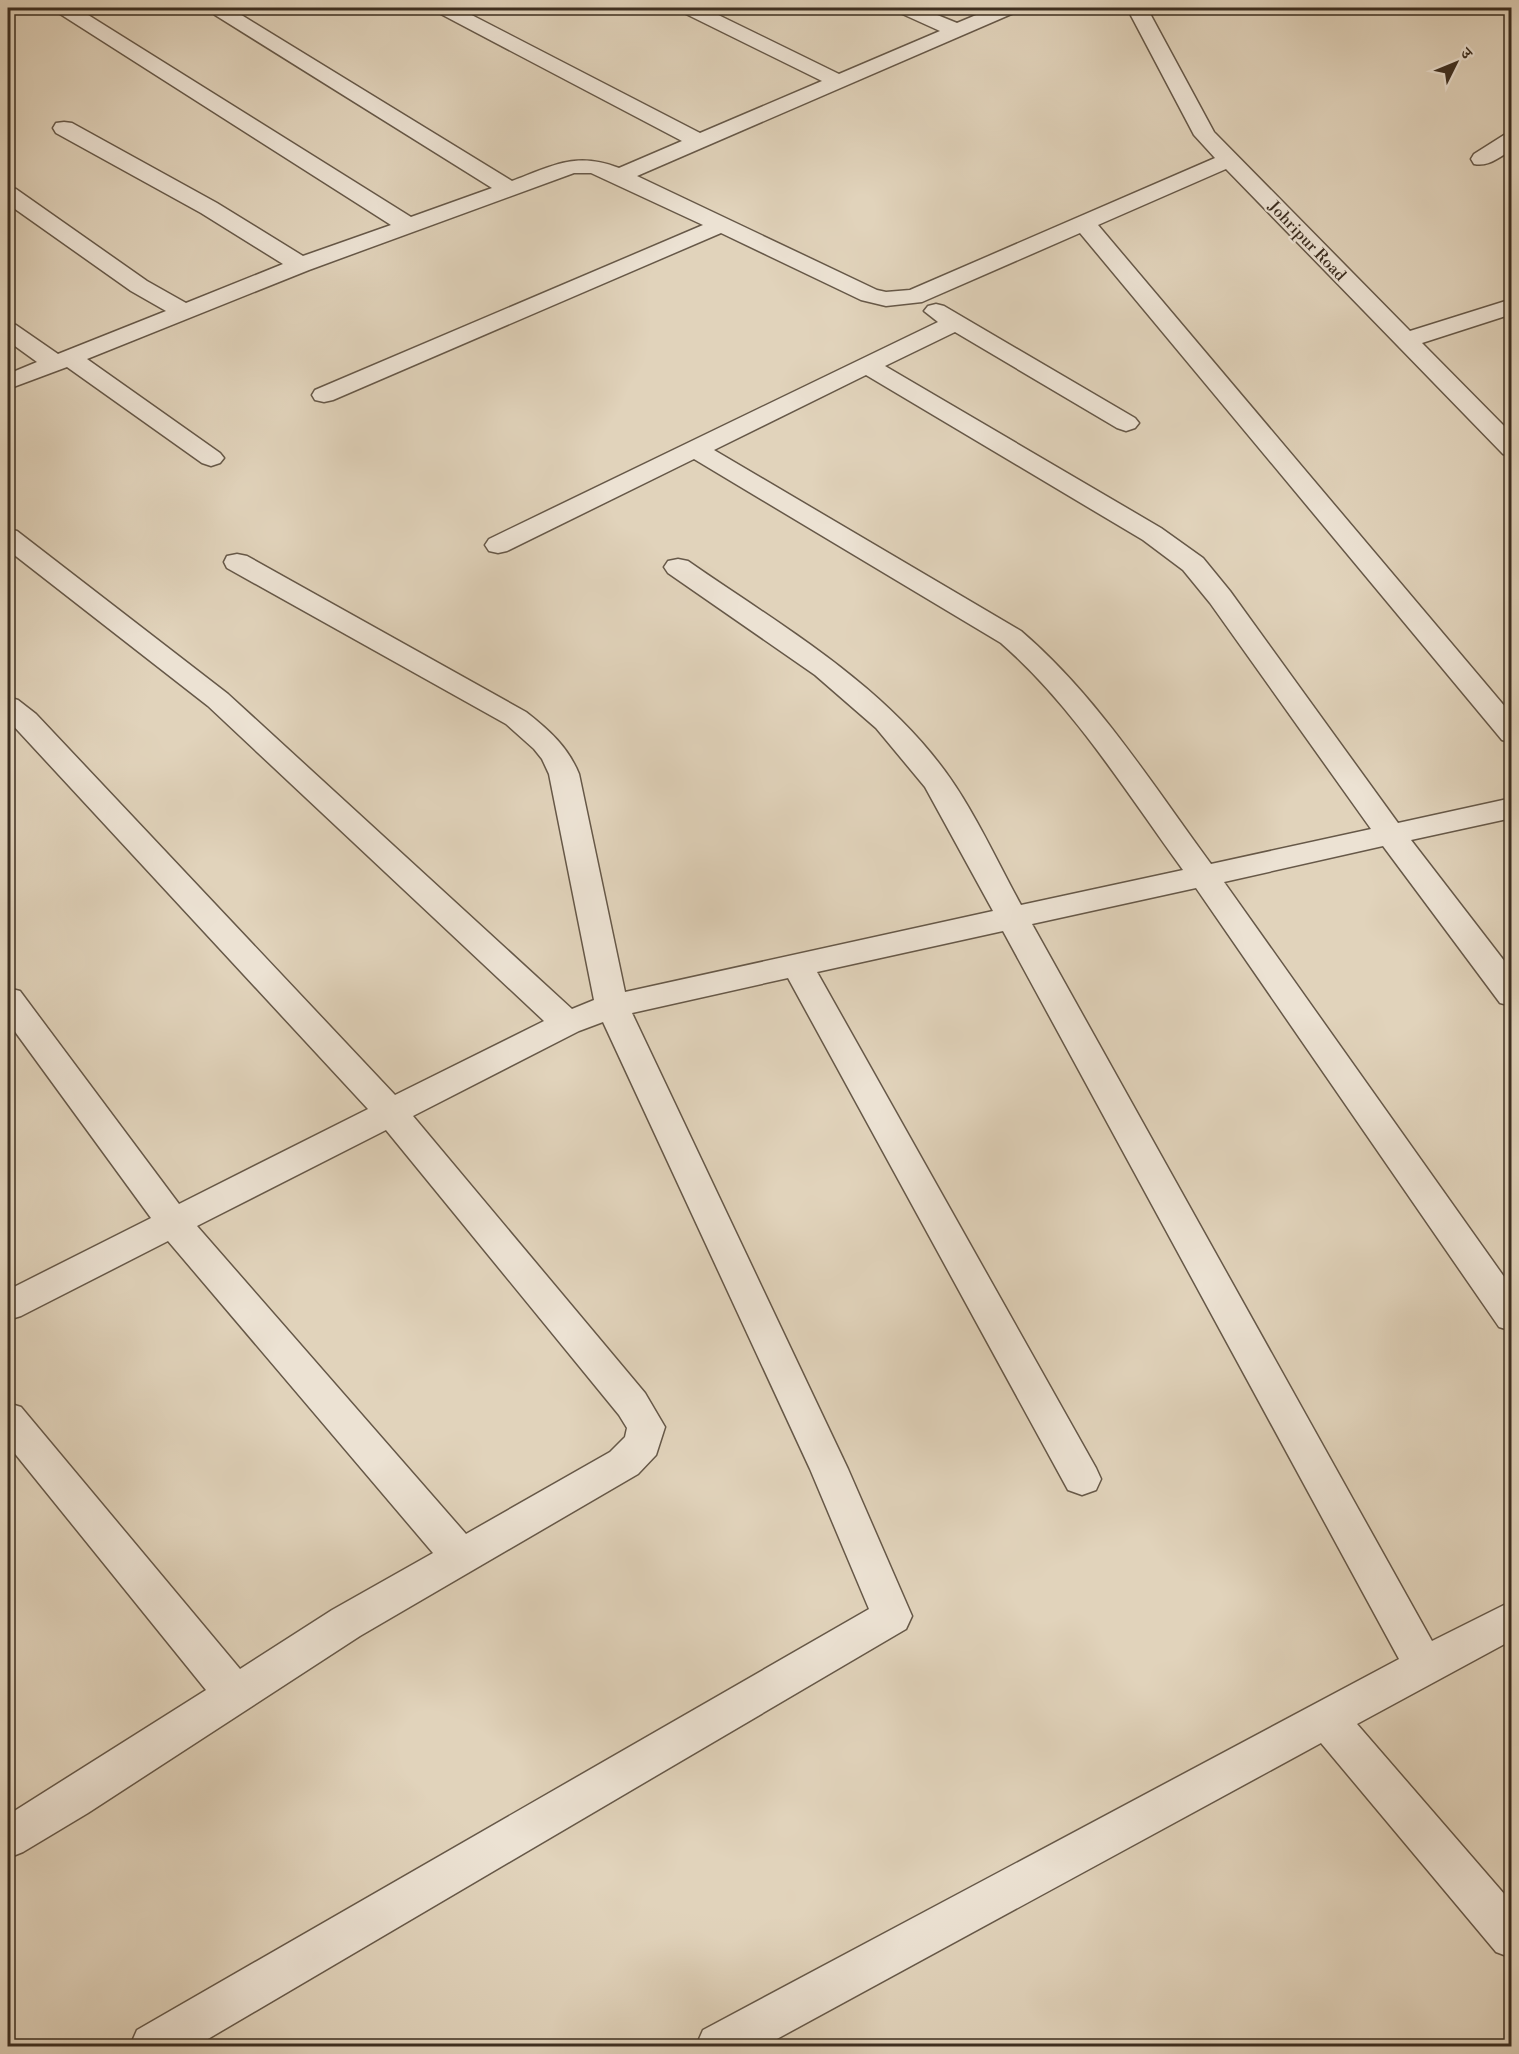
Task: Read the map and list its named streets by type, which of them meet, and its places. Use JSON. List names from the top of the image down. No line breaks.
{"streets":{"street":["Johripur Road"]},"north":"top right"}
